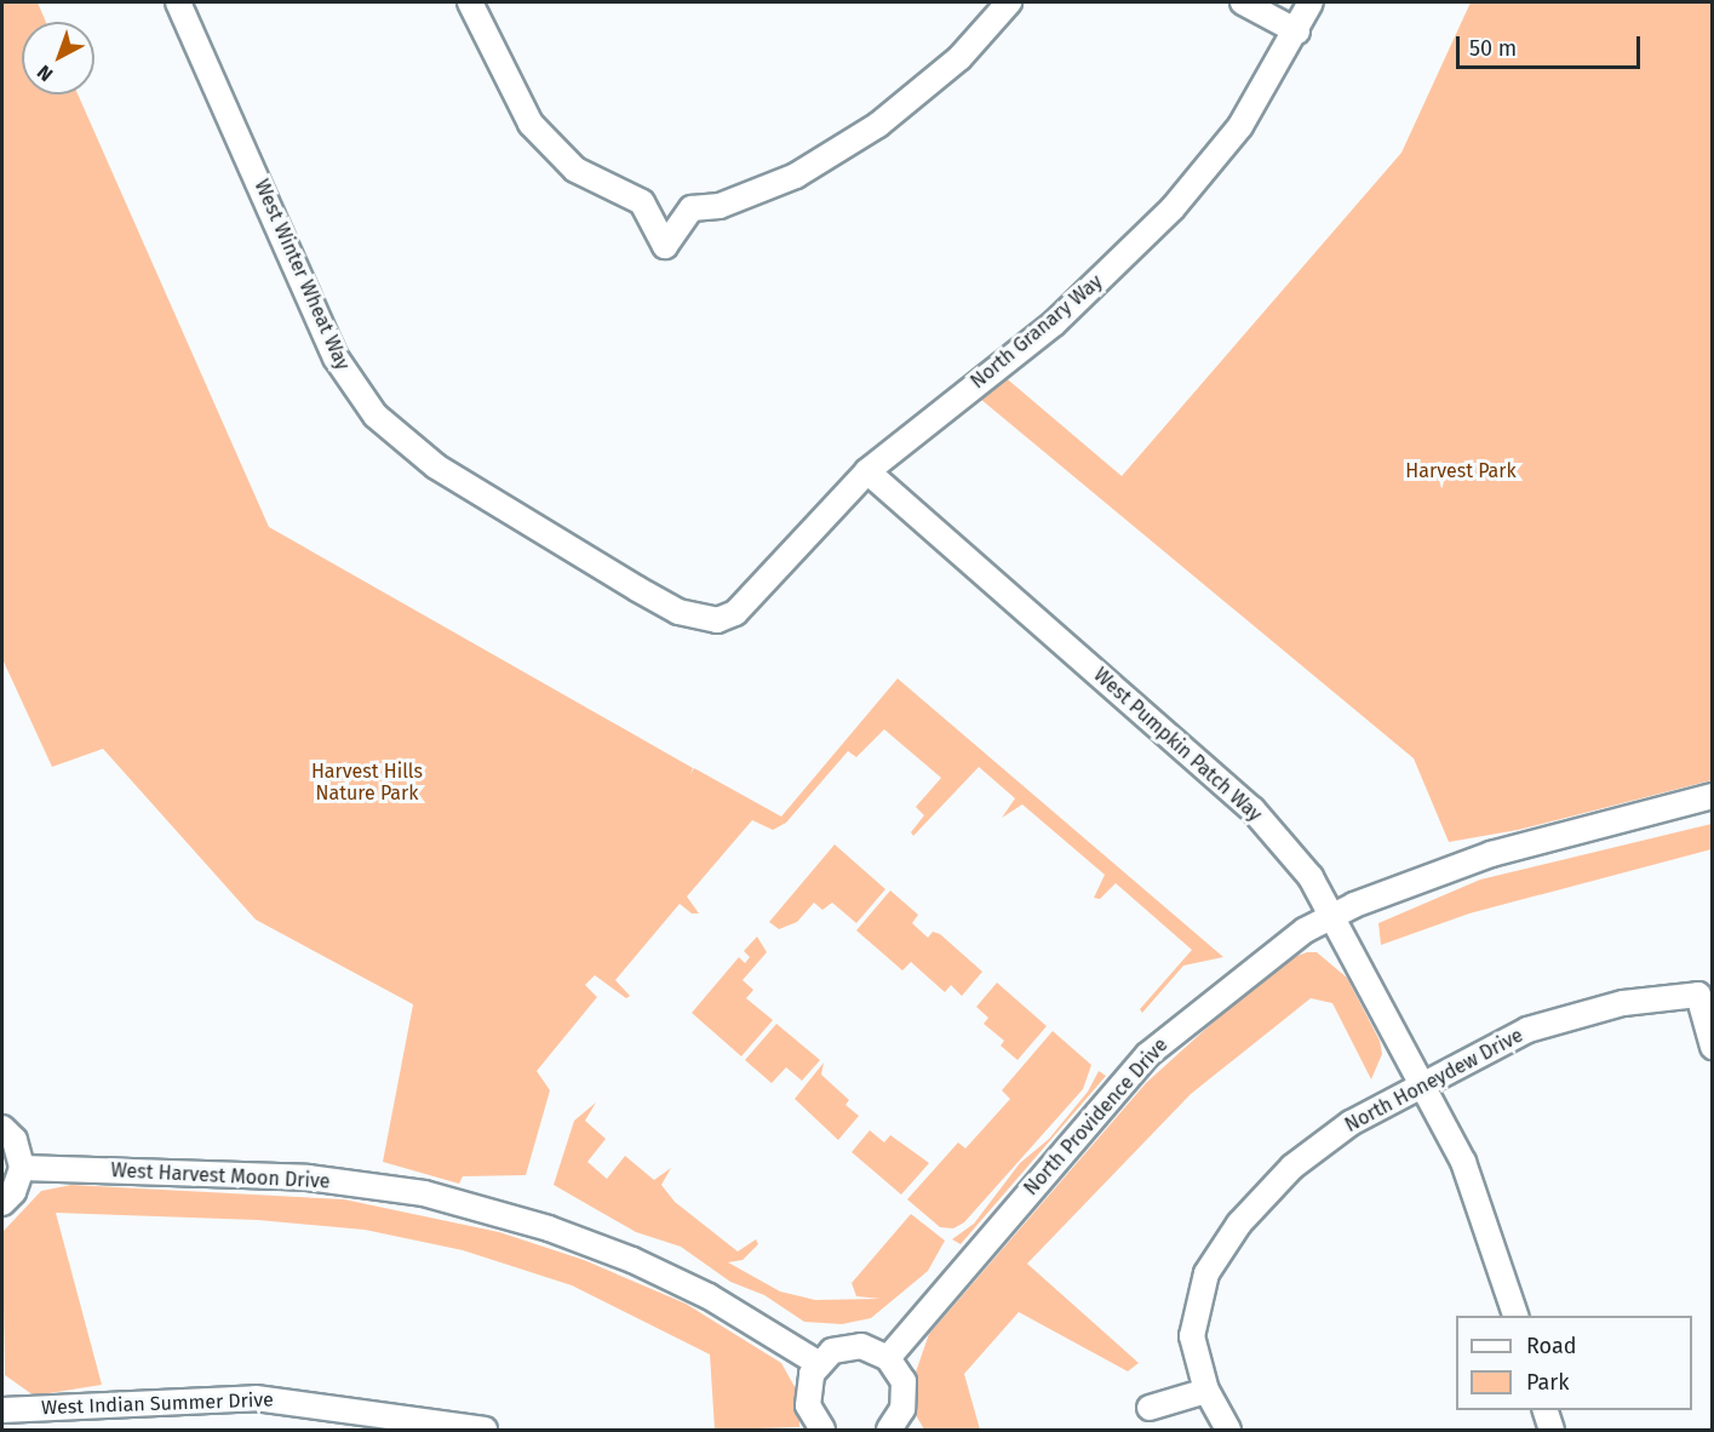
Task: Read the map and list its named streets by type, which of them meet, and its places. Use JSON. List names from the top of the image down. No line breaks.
{"streets":{"street":["West Winter Wheat Way","North Granary Way","West Pumpkin Patch Way","North Honeydew Drive","North Providence Drive","West Harvest Moon Drive","West Indian Summer Drive"]},"crossings":[["West Winter Wheat Way","North Granary Way"],["North Granary Way","West Pumpkin Patch Way"],["West Pumpkin Patch Way","North Honeydew Drive"],["West Pumpkin Patch Way","North Providence Drive"]],"parks":["Harvest Park","Harvest Hills Nature Park"],"legend":["Road","Park"],"scale_bar":"50 m","north":"bottom left"}
